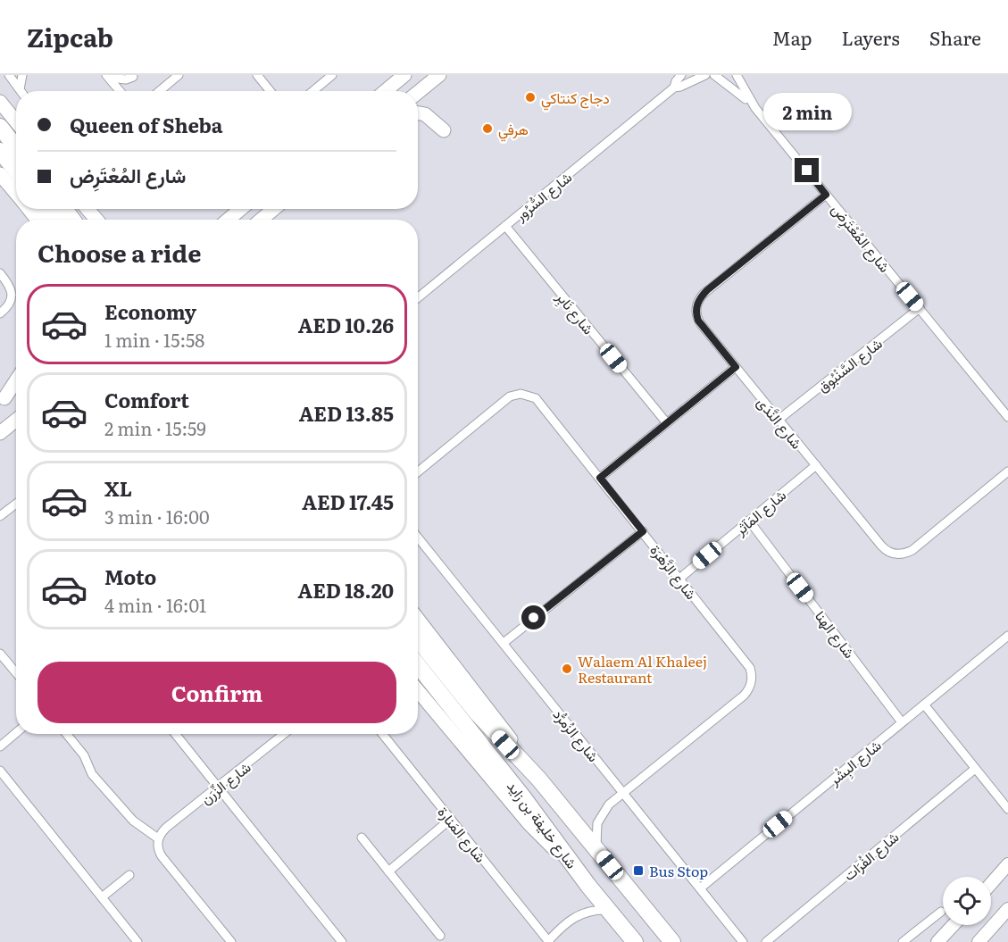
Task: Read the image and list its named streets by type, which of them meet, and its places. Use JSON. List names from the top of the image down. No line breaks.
{"streets":{"highway":["شارع خليفة بن زايد"],"street":["شارع السُّرُور","شارع المُعْتَرِض","شارع نَابِر","شارع السَّنْبُوق","شارع النَّدَى","شارع المَآثِر","شارع الزَّهْرَة","شارع الهنا","شارع الزُمرُّد","شارع البِشْر","شارع الزِّرَن","شارع المَنارة","شارع الفُرَات"]},"crossings":[["شارع السُّرُور","شارع نَابِر"],["شارع المُعْتَرِض","شارع السَّنْبُوق"],["شارع المُعْتَرِض","شارع النَّدَى"],["شارع السَّنْبُوق","شارع النَّدَى"],["شارع النَّدَى","شارع المَآثِر"],["شارع المَآثِر","شارع الزَّهْرَة"],["شارع المَآثِر","شارع الهنا"],["شارع الزَّهْرَة","شارع الزُمرُّد"],["شارع الزَّهْرَة","شارع خليفة بن زايد"],["شارع الهنا","شارع البِشْر"],["شارع الزُمرُّد","شارع البِشْر"],["شارع خليفة بن زايد","شارع المَنارة"]],"places":{"other":["دجاج كنتاكي","هرفي","Walaem Al Khaleej Restaurant"],"transit":["Bus Stop"]},"page":{"header":"Zipcab","nav":["Map","Layers","Share"],"banner":["Queen of Sheba","شارع المُعْتَرِض"],"bubble":"2 min","heading":"Choose a ride","list":[{"name":"Economy","note":"1 min · 15:58","value":"AED 10.26"},{"name":"Comfort","note":"2 min · 15:59","value":"AED 13.85"},{"name":"XL","note":"3 min · 16:00","value":"AED 17.45"},{"name":"Moto","note":"4 min · 16:01","value":"AED 18.20"}],"buttons":"Confirm"}}
